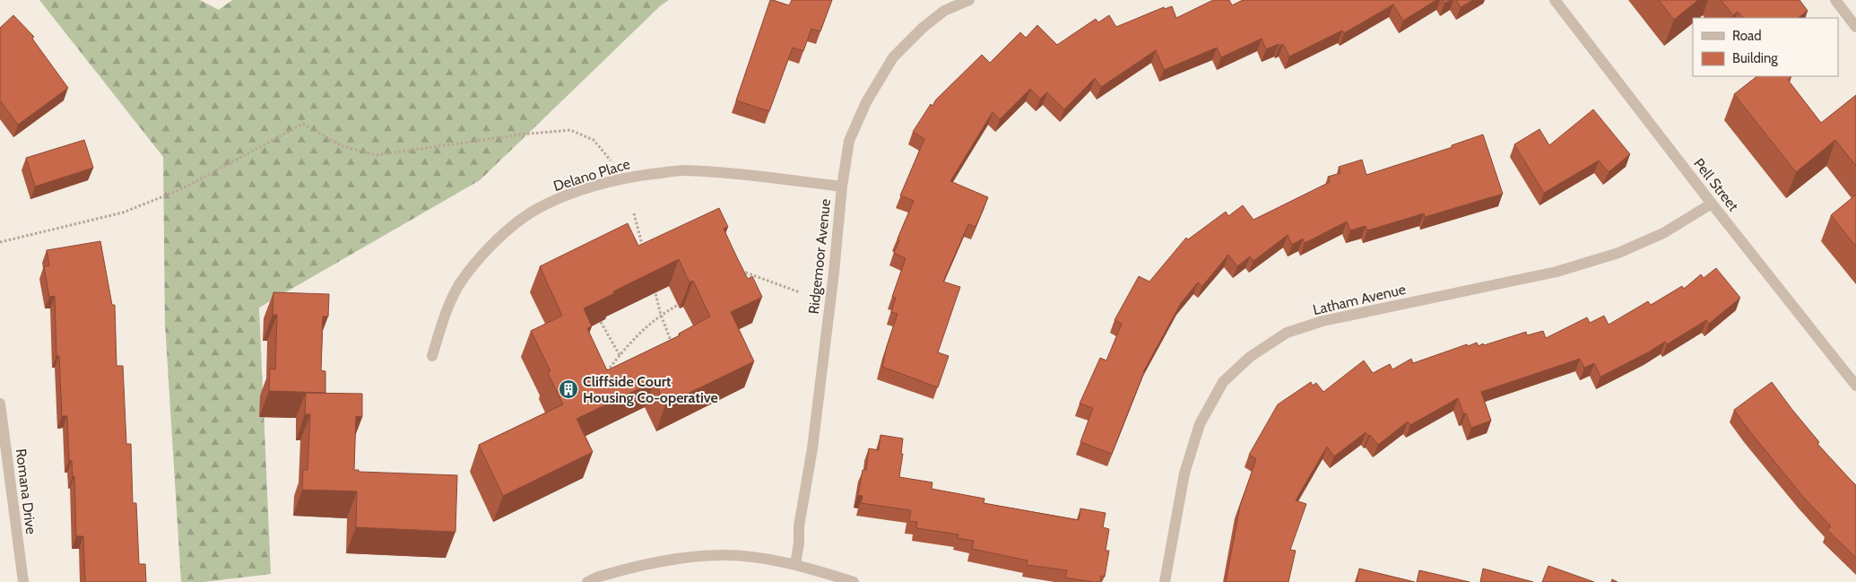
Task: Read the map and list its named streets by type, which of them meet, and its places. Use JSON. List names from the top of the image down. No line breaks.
{"streets":{"street":["Delano Place","Pell Street","Ridgemoor Avenue","Latham Avenue","Romana Drive"]},"crossings":[["Delano Place","Ridgemoor Avenue"],["Pell Street","Latham Avenue"]],"places":{"building":["Cliffside Court Housing Co-operative"]},"legend":["Road","Building"]}
